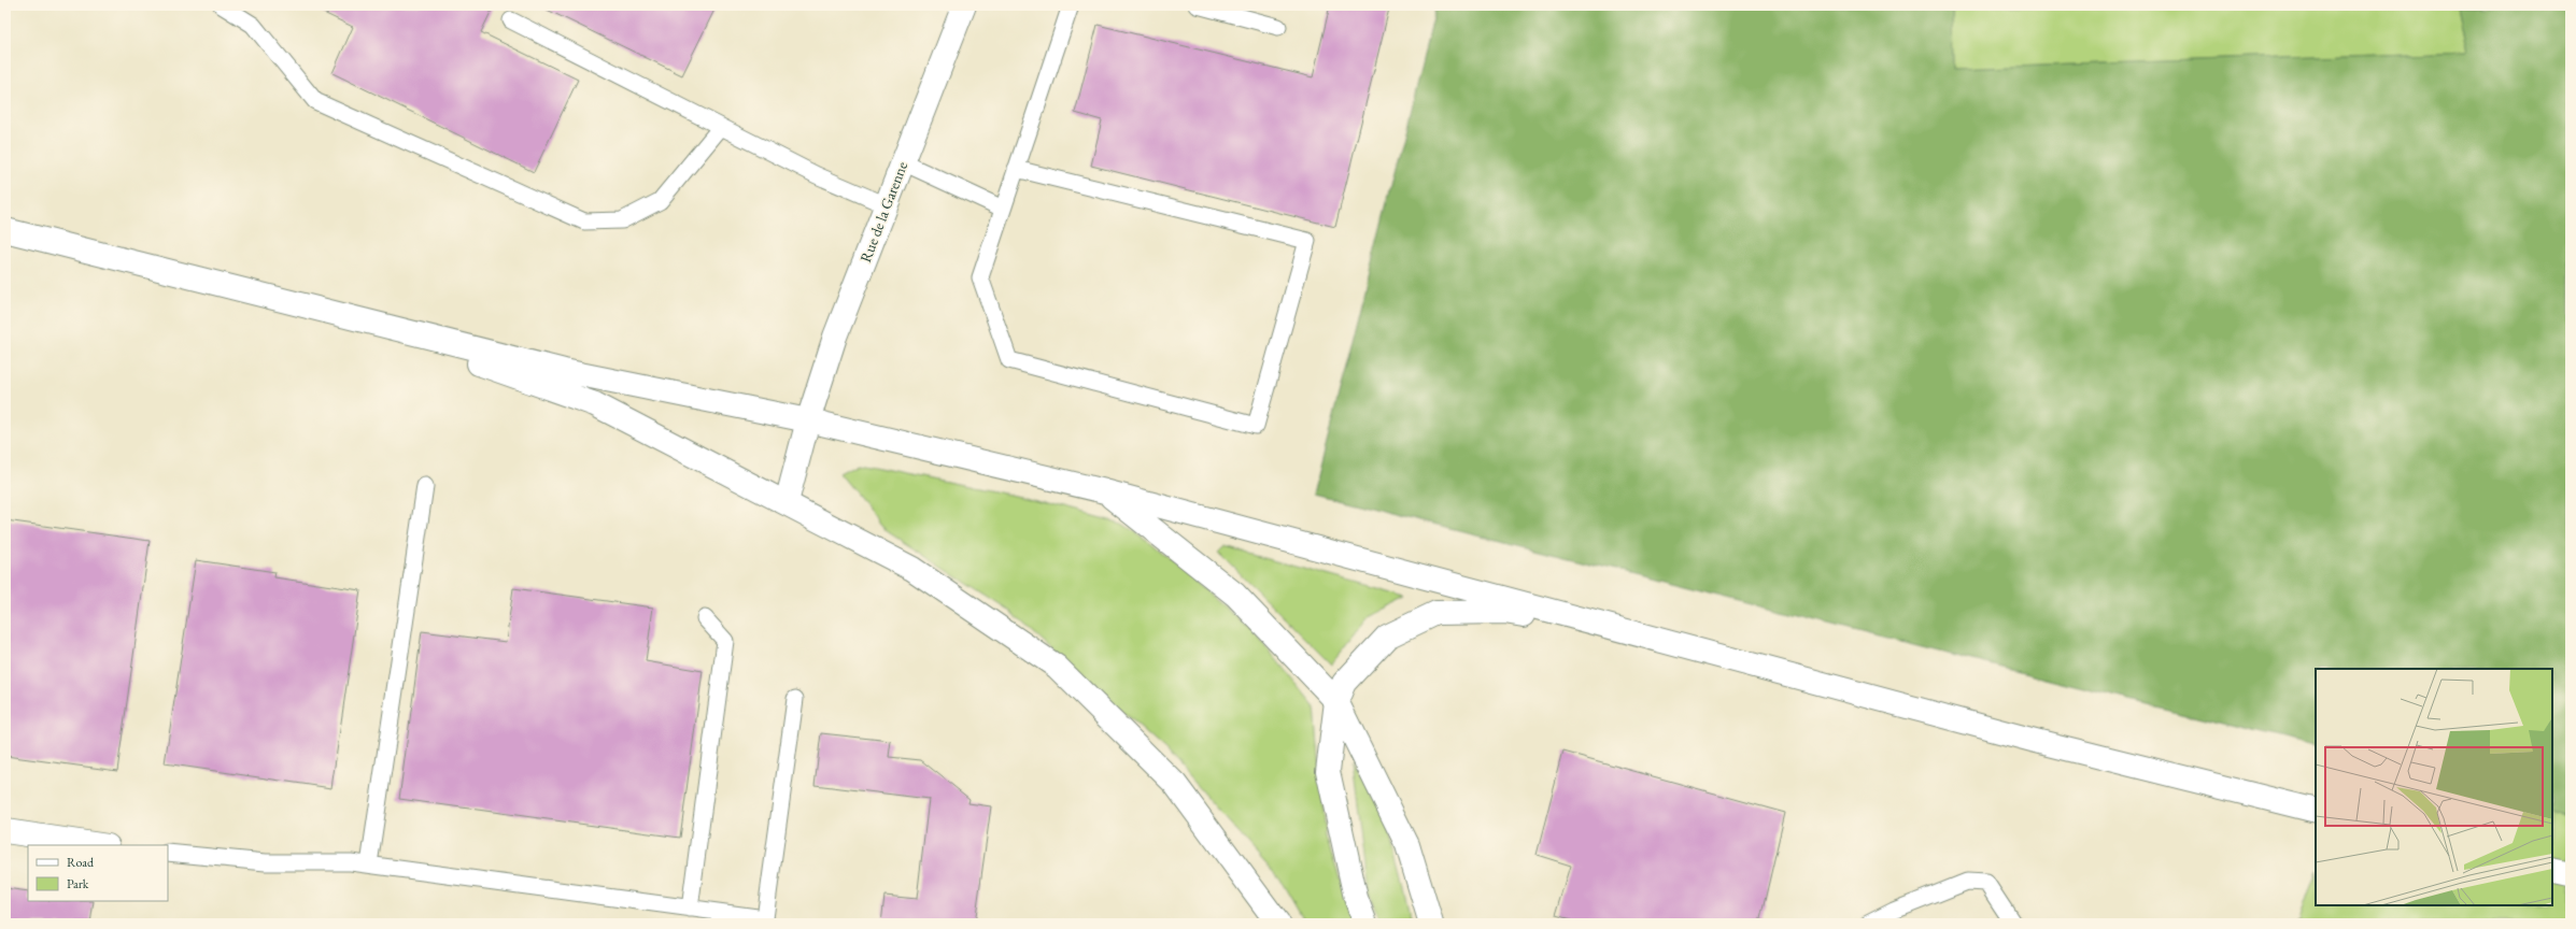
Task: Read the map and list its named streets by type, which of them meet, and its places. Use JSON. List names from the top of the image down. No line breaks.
{"streets":{"main road":["Rue de la Garenne"]},"legend":["Road","Park"]}
